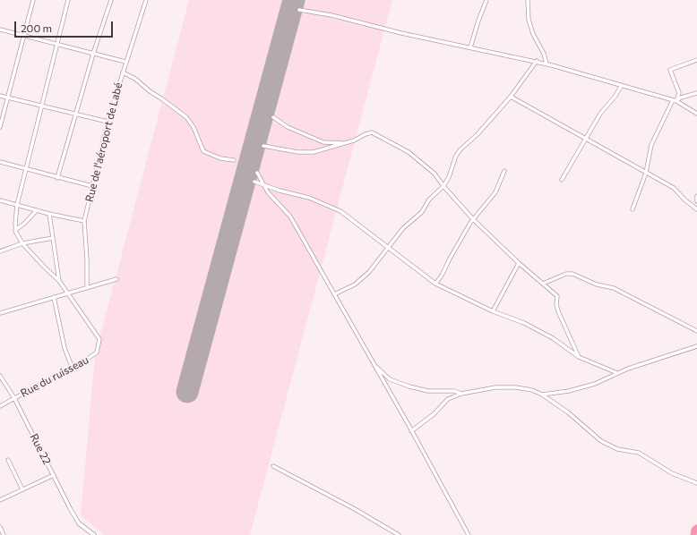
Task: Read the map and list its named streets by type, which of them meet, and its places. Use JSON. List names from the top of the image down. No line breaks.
{"streets":{"street":["Rue de l'aéroport de Labé","Rue du ruisseau","Rue 22"]},"crossings":[["Rue du ruisseau","Rue 22"]],"scale_bar":"200 m"}
